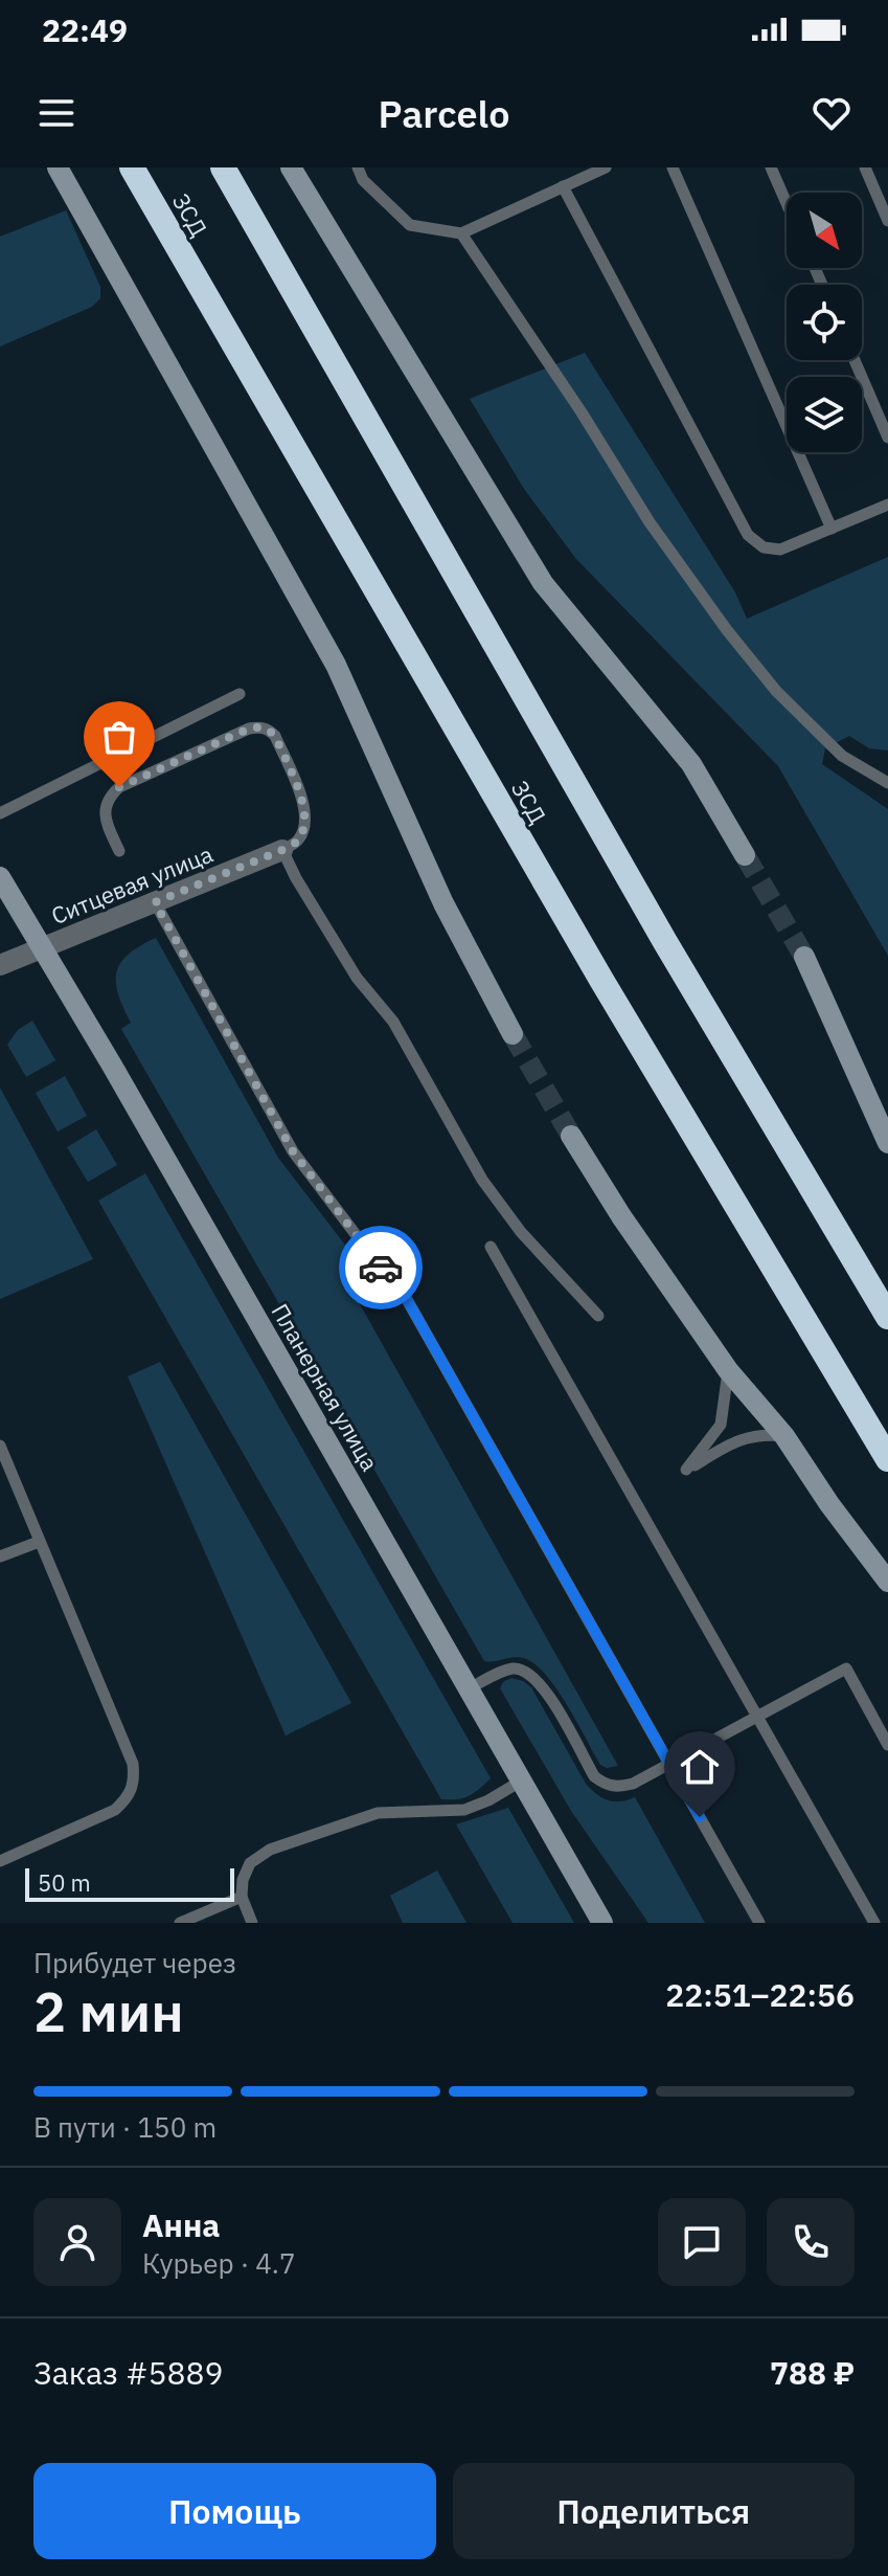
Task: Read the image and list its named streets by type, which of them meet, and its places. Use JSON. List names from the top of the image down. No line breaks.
{"streets":{"highway":["ЗСД"],"main road":["Планерная улица"],"street":["Ситцевая улица"]},"crossings":[["Ситцевая улица","Планерная улица"]],"scale_bar":"50 m","north":"bottom right","page":{"status":"22:49","header":"Parcelo","scale":"50 m","heading":["2 мин","Прибудет через","22:51–22:56"],"panel":["Анна","Курьер · 4.7","Заказ #5889","788 ₽"],"bar":"В пути · 150 m","buttons":["Помощь","Поделиться"]}}
